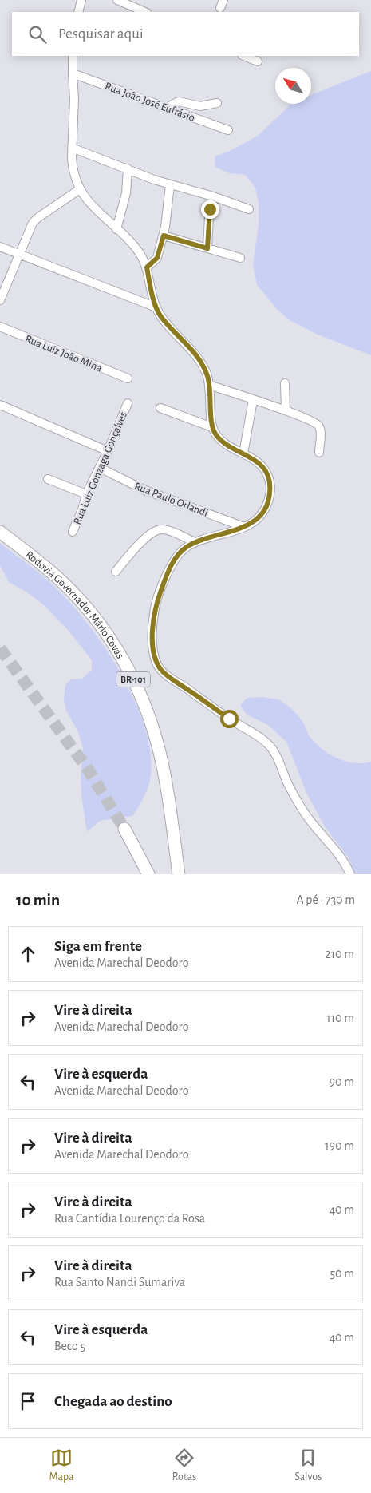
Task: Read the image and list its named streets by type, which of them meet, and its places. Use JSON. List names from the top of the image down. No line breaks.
{"streets":{"highway":["Rodovia Governador Mário Covas","BR-101"],"street":["Rua João José Eufrásio","Rua Luiz João Mina","Rua Luiz Gonzaga Gonçalves","Rua Paulo Orlandi"]},"crossings":[["Rua Luiz Gonzaga Gonçalves","Rua Paulo Orlandi"]],"north":"top left","page":{"search":"Pesquisar aqui","heading":["10 min","A pé · 730 m"],"list":[["Siga em frente","Avenida Marechal Deodoro","210 m"],["Vire à direita","Avenida Marechal Deodoro","110 m"],["Vire à esquerda","Avenida Marechal Deodoro","90 m"],["Vire à direita","Avenida Marechal Deodoro","190 m"],["Vire à direita","Rua Cantídia Lourenço da Rosa","40 m"],["Vire à direita","Rua Santo Nandi Sumariva","50 m"],["Vire à esquerda","Beco 5","40 m"],"Chegada ao destino"],"nav":["Mapa","Rotas","Salvos"]}}
